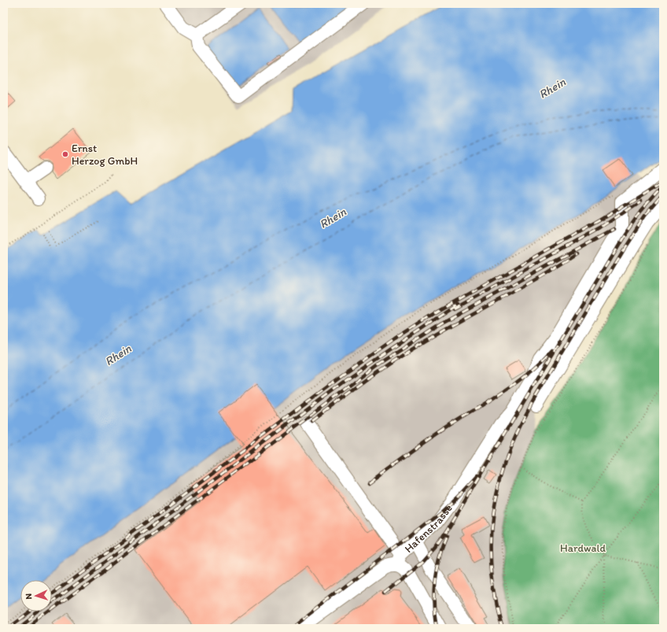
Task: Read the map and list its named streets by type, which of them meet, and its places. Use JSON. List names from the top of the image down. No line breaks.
{"streets":{"street":["Hafenstrasse"]},"water":["Rhein"],"parks":["Hardwald"],"places":["Ernst Herzog GmbH"],"north":"left"}
